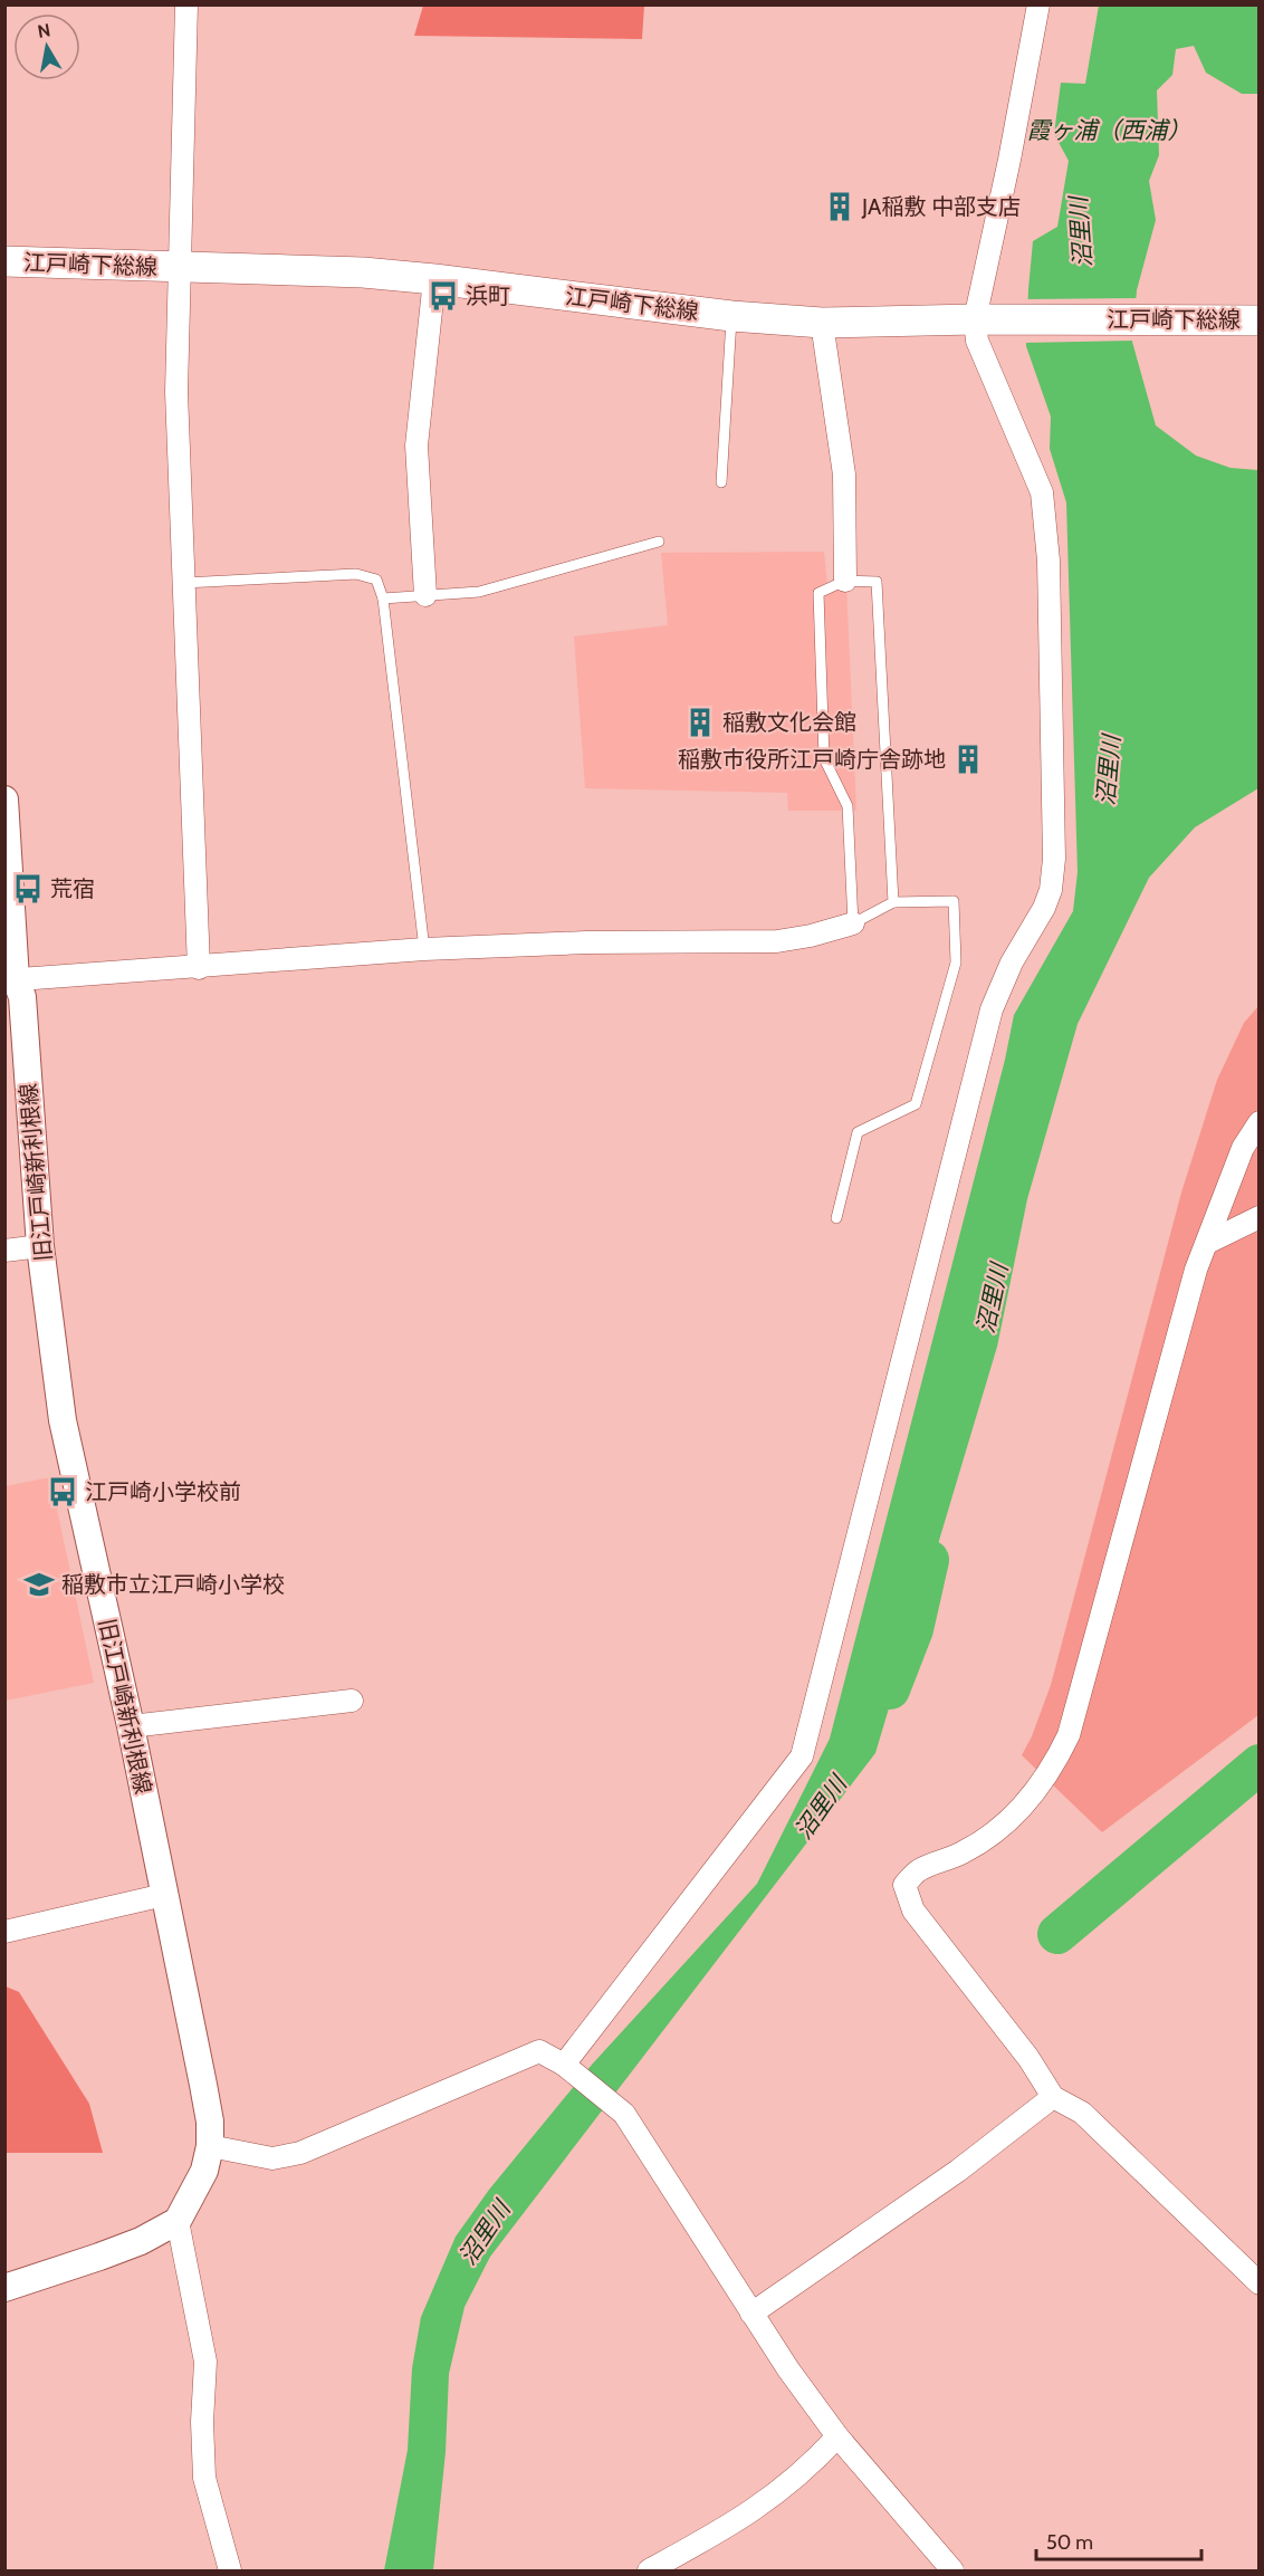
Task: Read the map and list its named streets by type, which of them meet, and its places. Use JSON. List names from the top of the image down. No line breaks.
{"streets":{"main road":["江戸崎下総線"],"street":["旧江戸崎新利根線"]},"water":["霞ヶ浦（西浦）","沼里川"],"places":{"building":["JA稲敷 中部支店","稲敷文化会館","稲敷市役所江戸崎庁舎跡地"],"bus stop":["浜町","荒宿","江戸崎小学校前"],"school or university":["稲敷市立江戸崎小学校"]},"scale_bar":"50 m","north":"top"}
